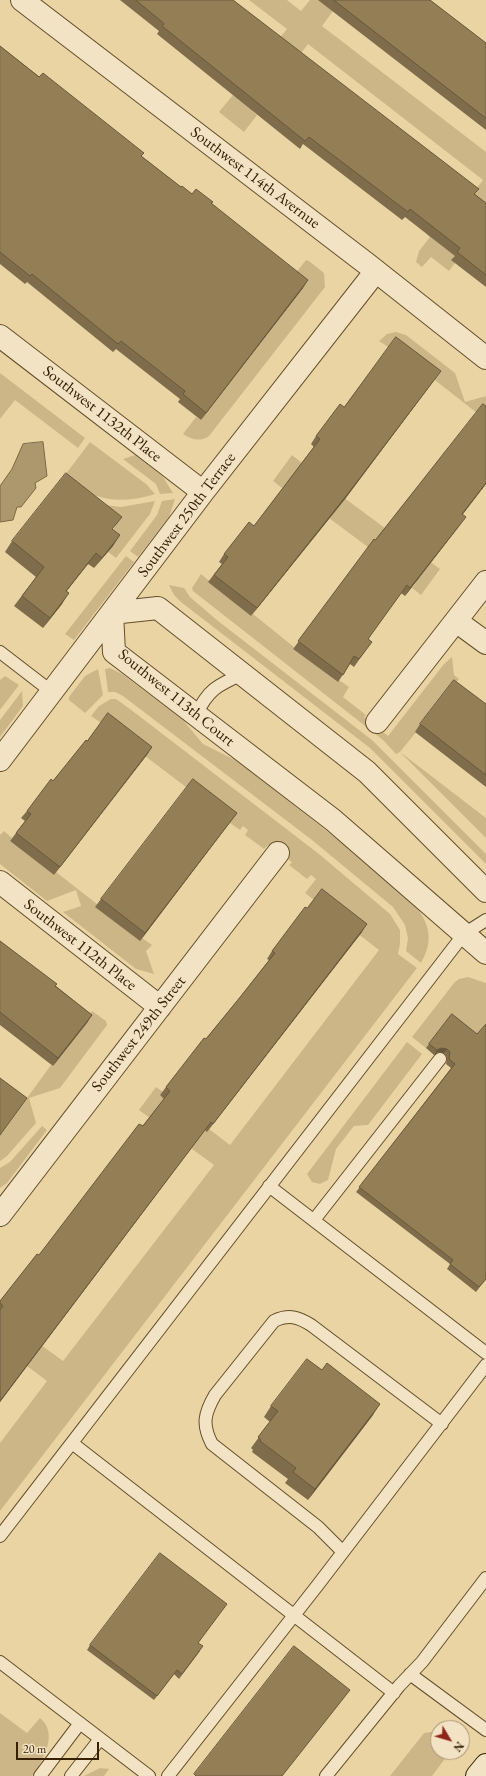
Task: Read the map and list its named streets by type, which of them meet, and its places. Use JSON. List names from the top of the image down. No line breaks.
{"streets":{"street":["Southwest 114th Avernue","Southwest 1132th Place","Southwest 250th Terrace","Southwest 113th Court","Southwest 112th Place","Southwest 249th Street"]},"crossings":[["Southwest 114th Avernue","Southwest 250th Terrace"],["Southwest 1132th Place","Southwest 250th Terrace"],["Southwest 250th Terrace","Southwest 113th Court"],["Southwest 112th Place","Southwest 249th Street"]],"scale_bar":"20 m","north":"bottom right"}
